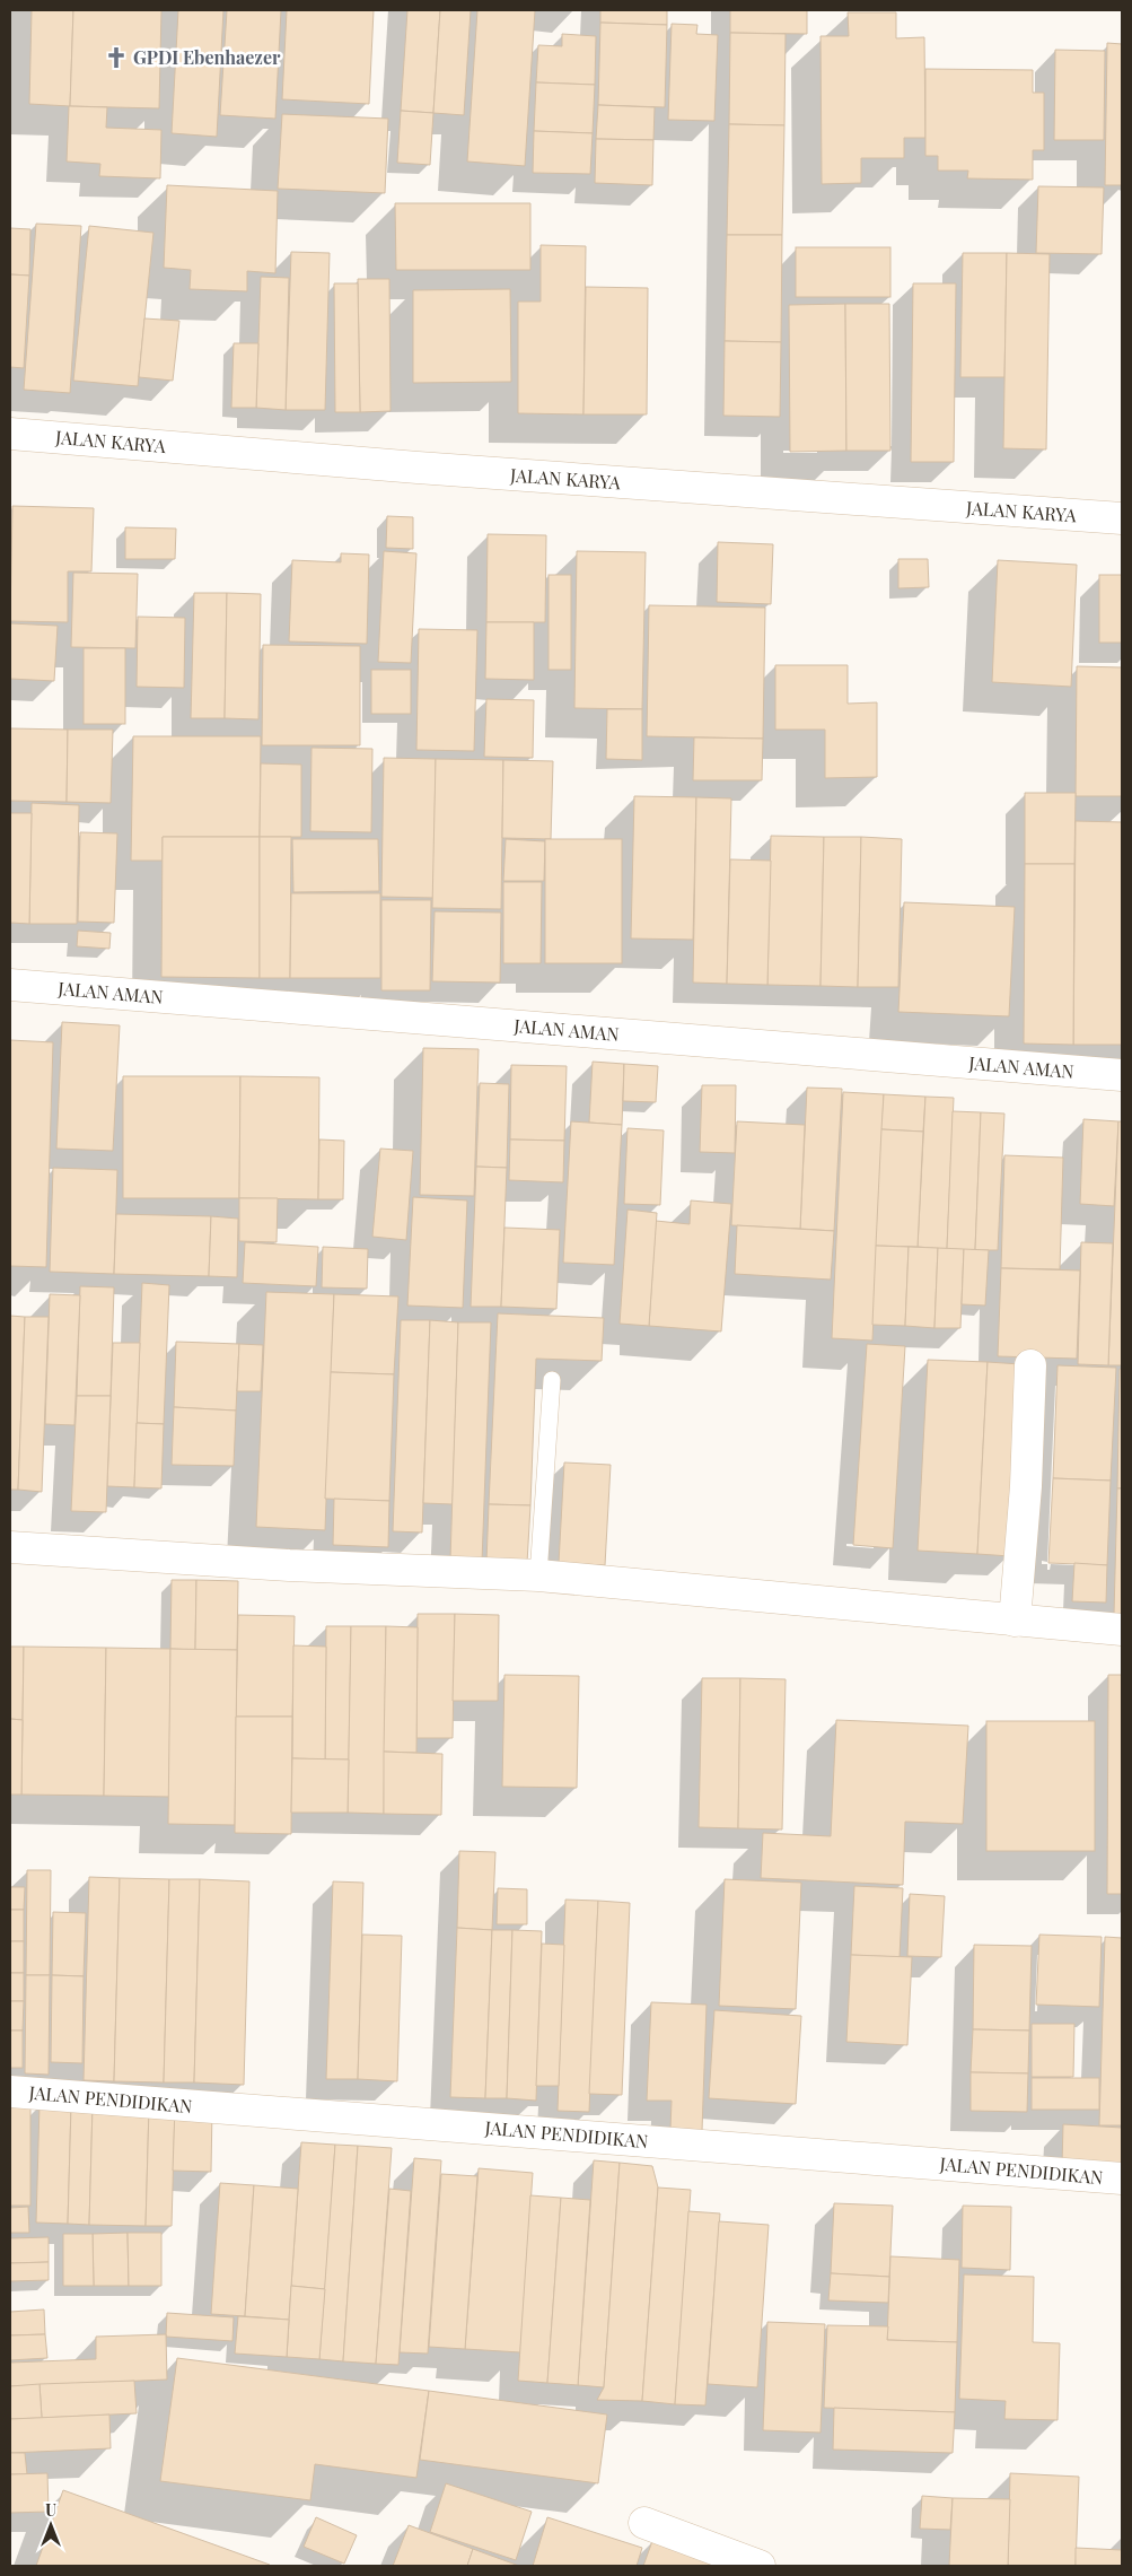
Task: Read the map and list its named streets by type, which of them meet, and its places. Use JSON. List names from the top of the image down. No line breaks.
{"streets":{"street":["JALAN KARYA","JALAN AMAN","JALAN PENDIDIKAN"]},"places":{"church":["GPDI Ebenhaezer"]},"north":"top"}
